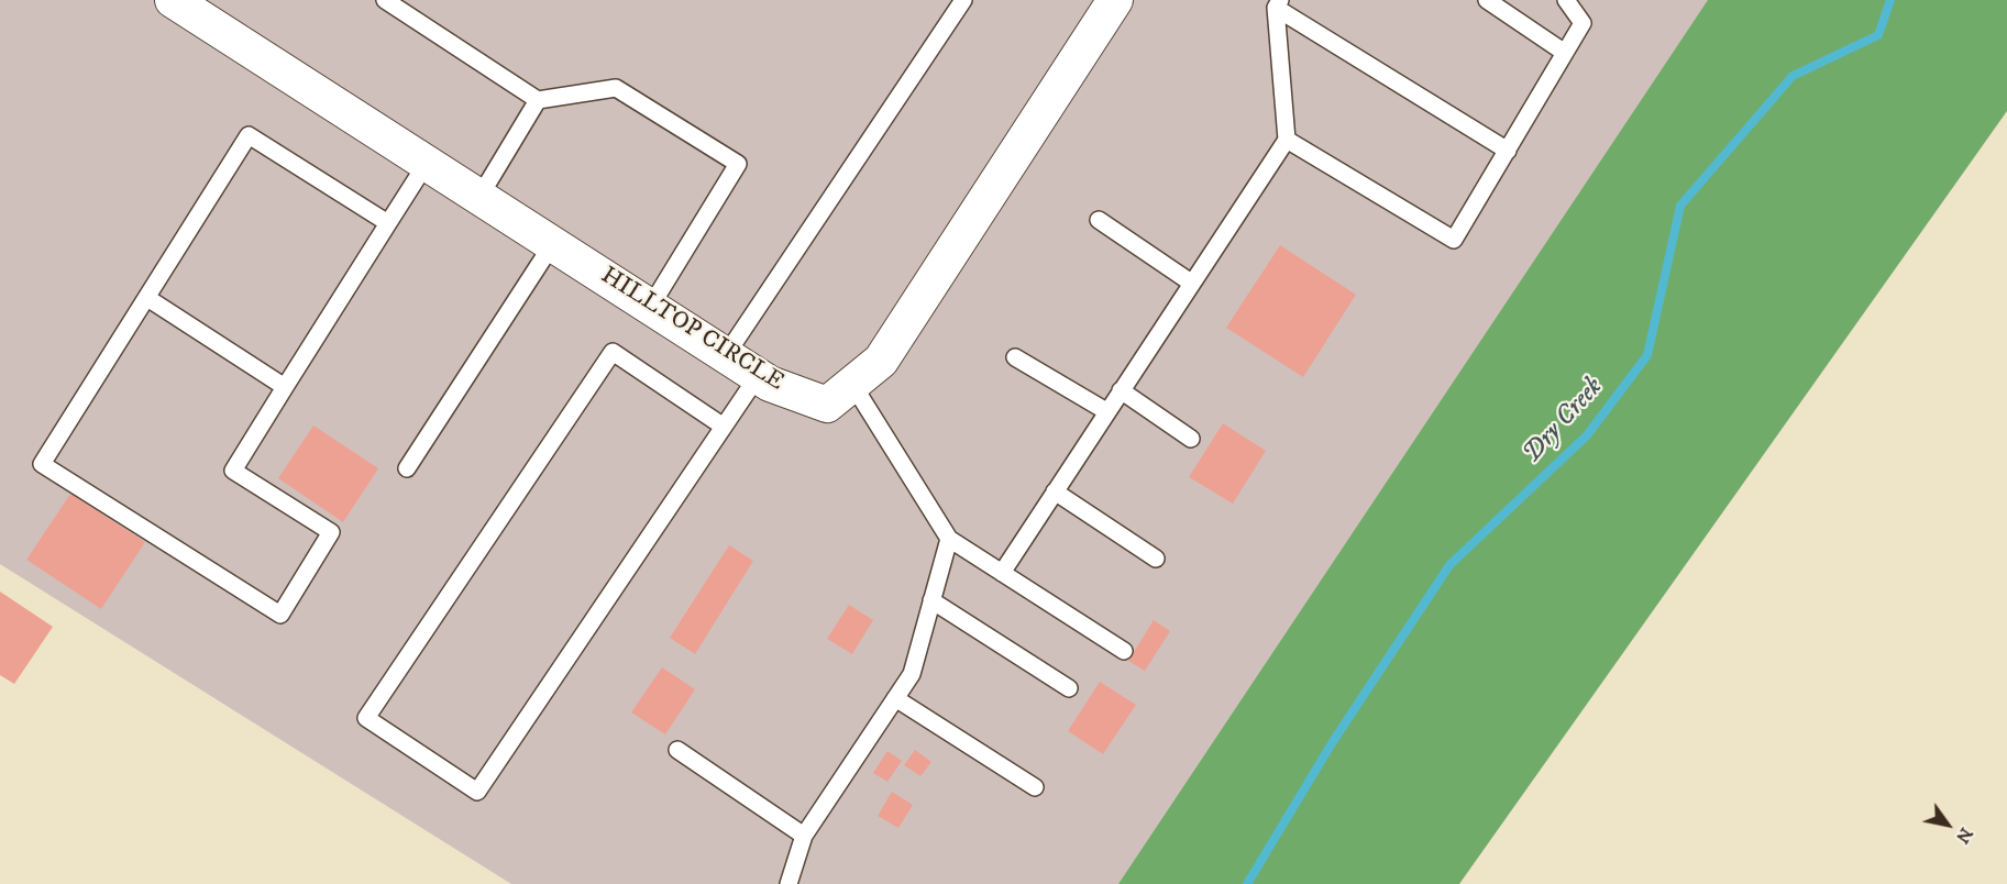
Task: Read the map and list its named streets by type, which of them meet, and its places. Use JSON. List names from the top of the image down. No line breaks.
{"streets":{"street":["HILLTOP CIRCLE"]},"water":["Dry Creek"],"north":"bottom right"}
